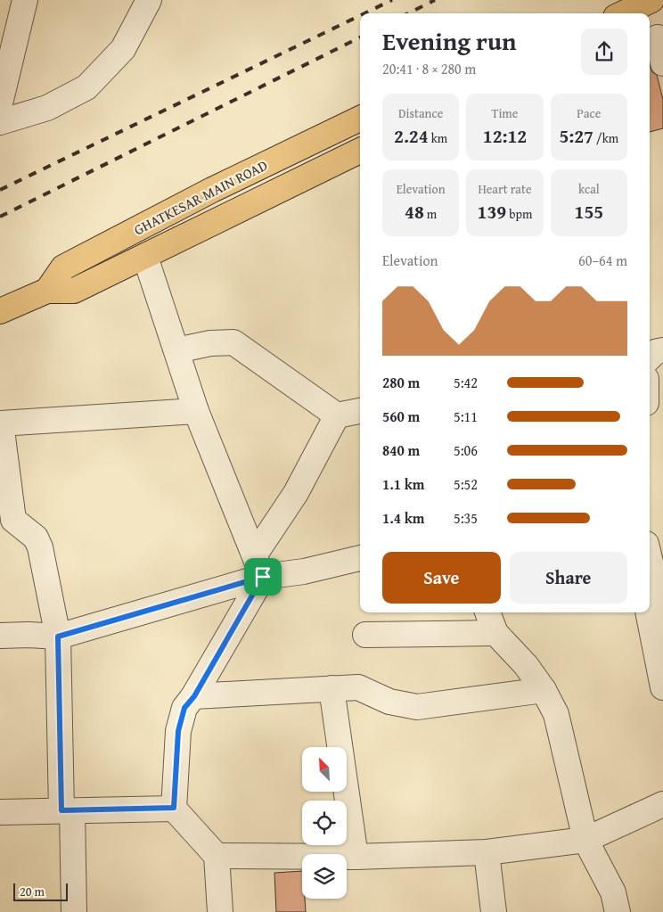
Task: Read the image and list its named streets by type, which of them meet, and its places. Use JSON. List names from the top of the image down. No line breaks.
{"streets":{"main road":["GHATKESAR MAIN ROAD"]},"scale_bar":"20 m","north":"top left","page":{"heading":["Evening run","20:41 · 8 × 280 m"],"stats":[["Distance","2.24 km"],["Time","12:12"],["Pace","5:27 /km"],["Elevation","48 m"],["Heart rate","139 bpm"],["kcal","155"]],"chart":["Elevation","60–64 m"],"list":[{"name":"280 m","note":"5:42"},{"name":"560 m","note":"5:11"},{"name":"840 m","note":"5:06"},{"name":"1.1 km","note":"5:52"},{"name":"1.4 km","note":"5:35"}],"buttons":["Save","Share"],"scale":"20 m"}}
